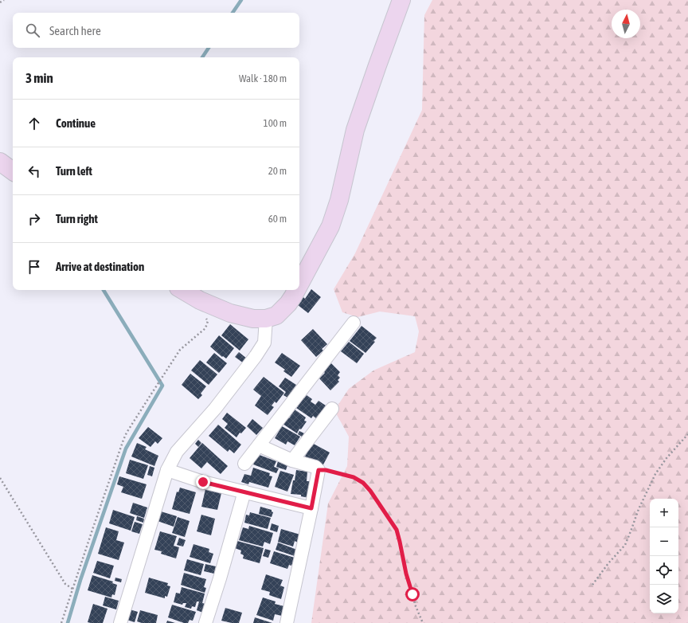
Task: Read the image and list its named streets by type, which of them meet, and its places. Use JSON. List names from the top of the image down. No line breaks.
{"north":"top","page":{"search":"Search here","heading":["3 min","Walk · 180 m"],"list":[["Continue","100 m"],["Turn left","20 m"],["Turn right","60 m"],"Arrive at destination"],"map_buttons":["+","−"]}}
